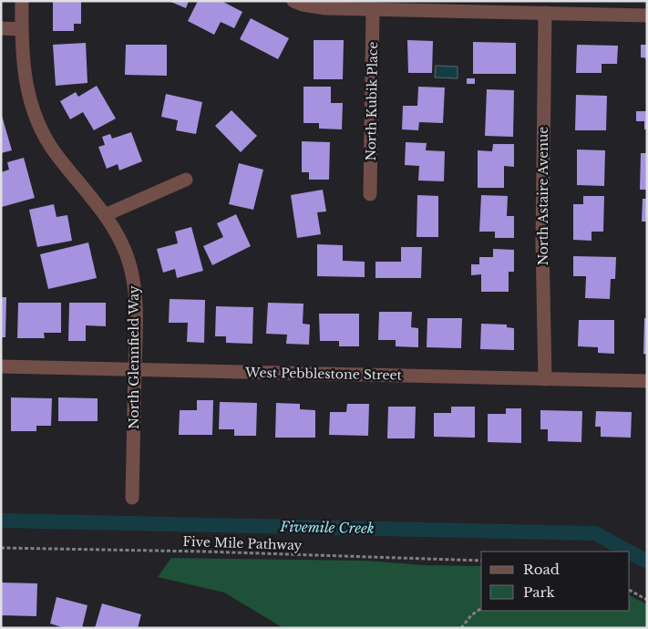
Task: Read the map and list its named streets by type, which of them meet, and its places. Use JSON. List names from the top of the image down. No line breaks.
{"streets":{"street":["North Kubik Place","North Astaire Avenue","North Glennfield Way","West Pebblestone Street"],"path":["Five Mile Pathway"]},"crossings":[["North Astaire Avenue","West Pebblestone Street"],["North Glennfield Way","West Pebblestone Street"]],"water":["Fivemile Creek"],"legend":["Road","Park"]}
